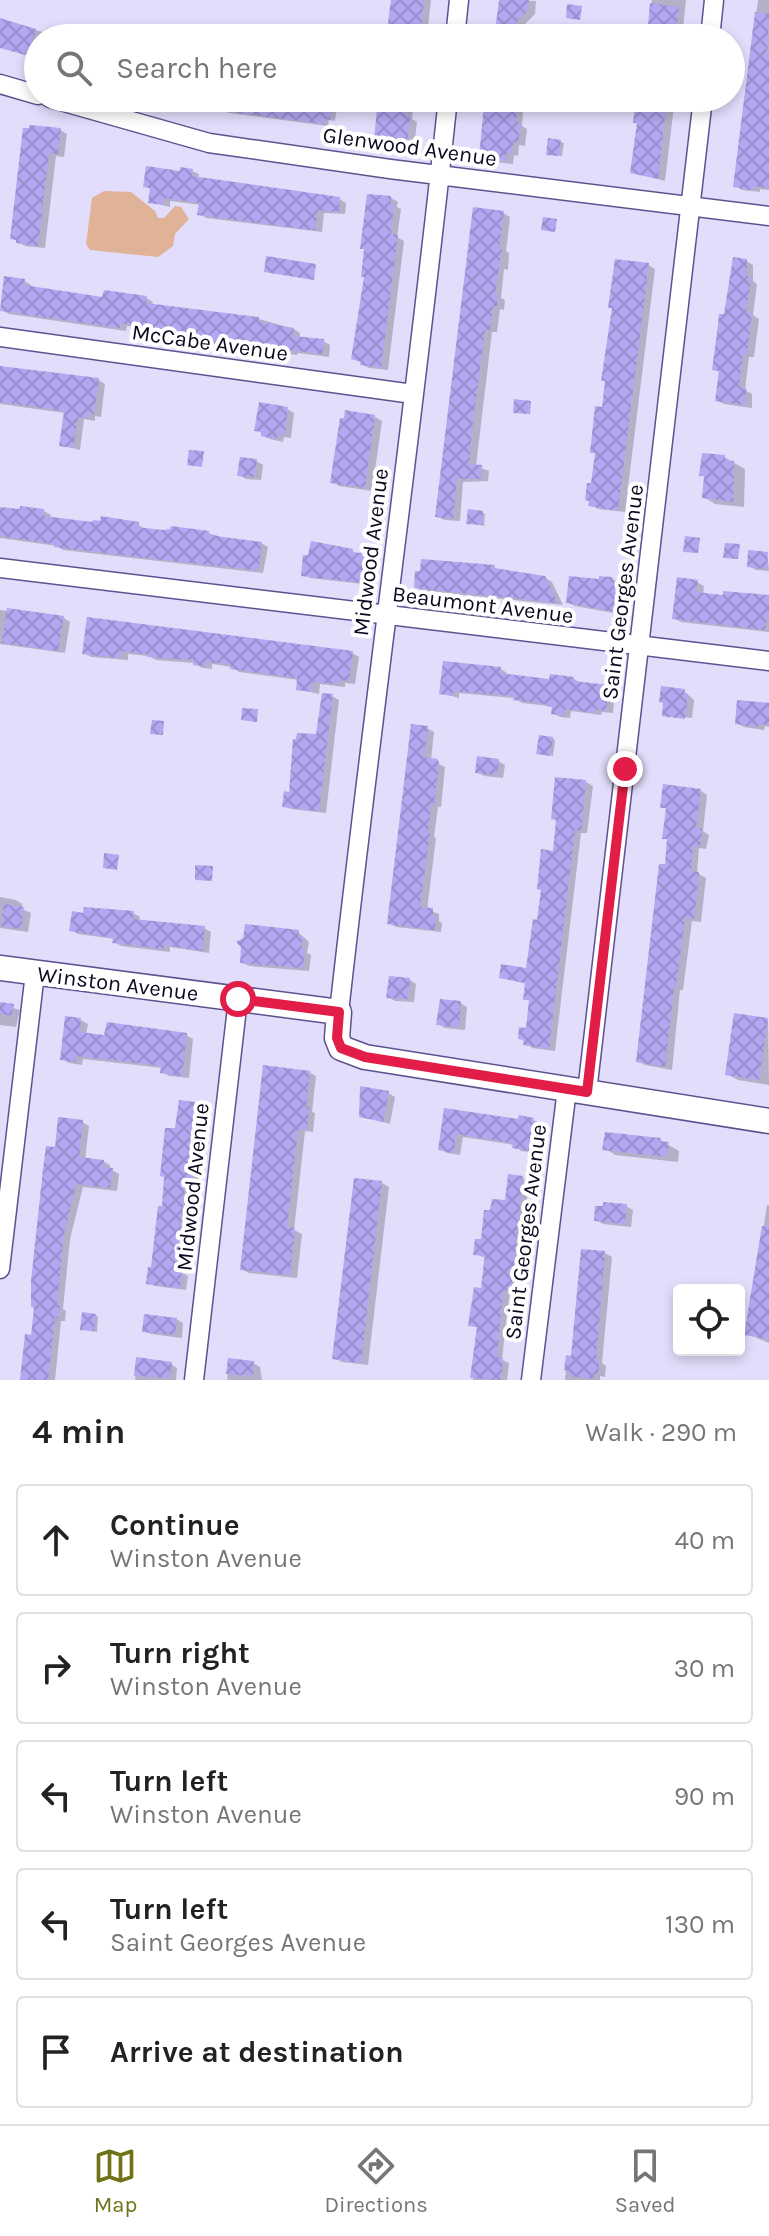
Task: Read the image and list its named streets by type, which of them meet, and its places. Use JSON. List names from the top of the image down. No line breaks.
{"streets":{"street":["Glenwood Avenue","McCabe Avenue","Midwood Avenue","Saint Georges Avenue","Beaumont Avenue","Winston Avenue"]},"crossings":[["Glenwood Avenue","Midwood Avenue"],["Glenwood Avenue","Saint Georges Avenue"],["McCabe Avenue","Midwood Avenue"],["Midwood Avenue","Beaumont Avenue"],["Midwood Avenue","Winston Avenue"],["Saint Georges Avenue","Beaumont Avenue"]],"page":{"search":"Search here","heading":["4 min","Walk · 290 m"],"list":[["Continue","Winston Avenue","40 m"],["Turn right","Winston Avenue","30 m"],["Turn left","Winston Avenue","90 m"],["Turn left","Saint Georges Avenue","130 m"],"Arrive at destination"],"nav":["Map","Directions","Saved"]}}
